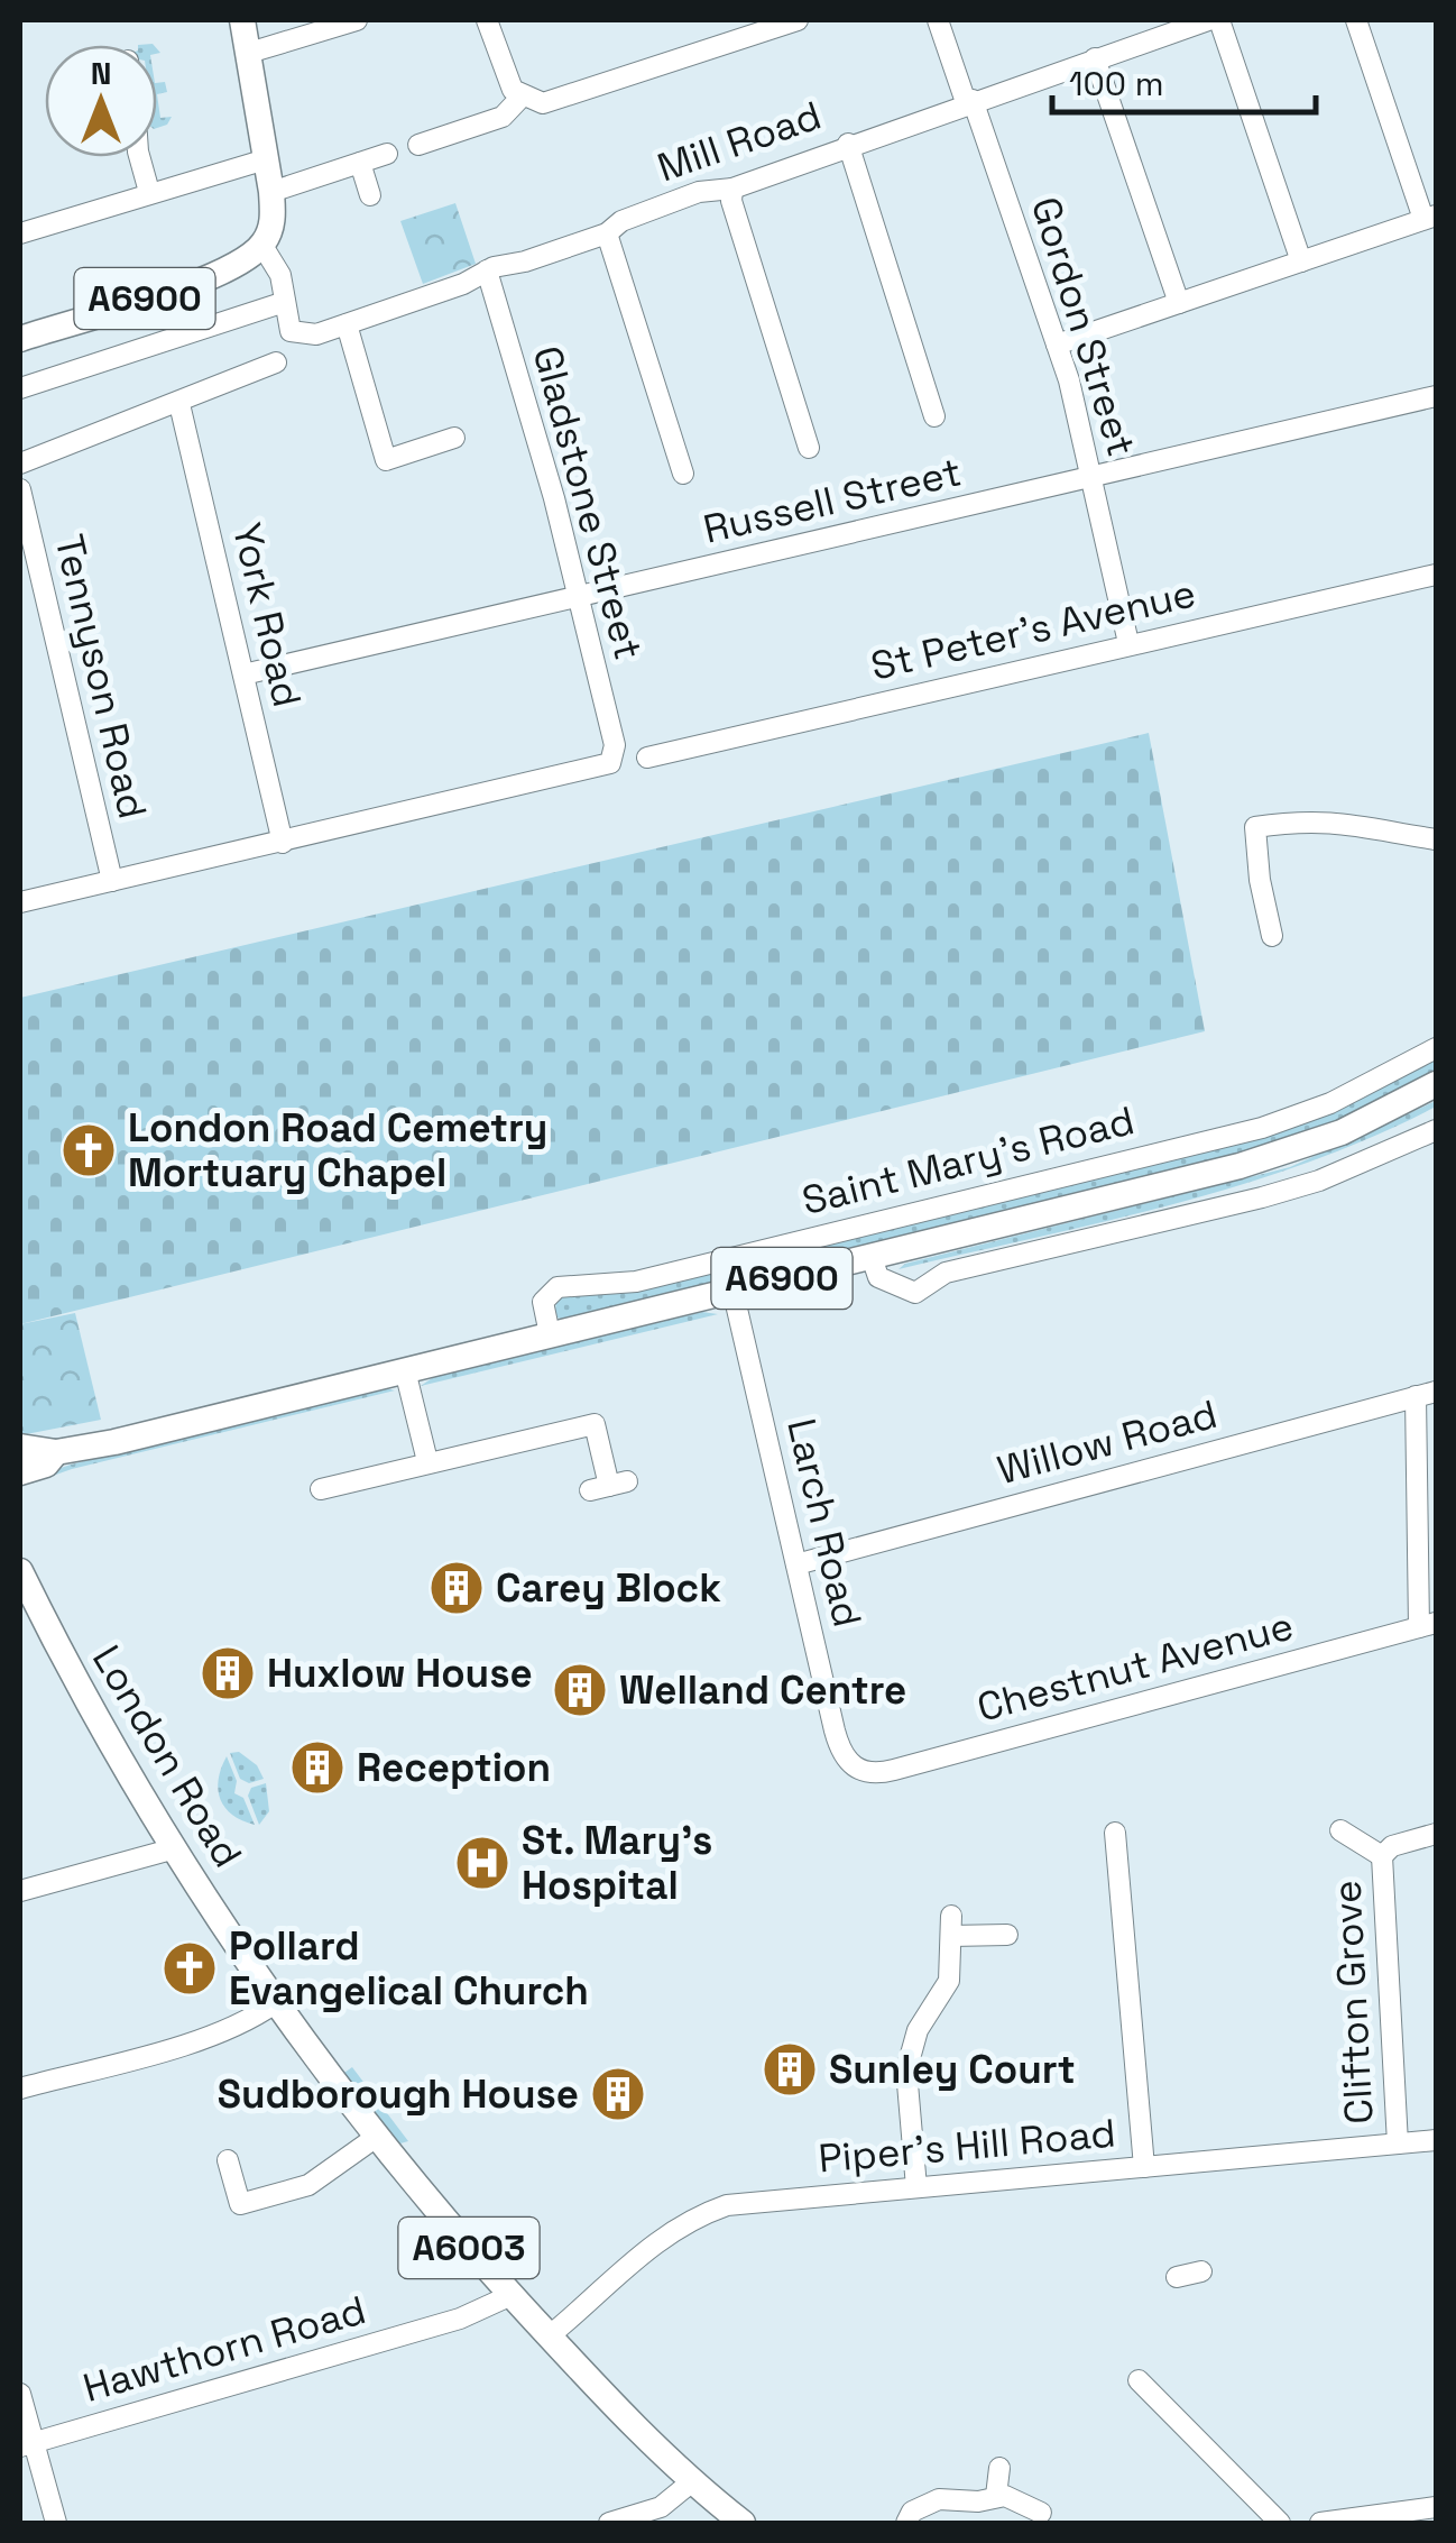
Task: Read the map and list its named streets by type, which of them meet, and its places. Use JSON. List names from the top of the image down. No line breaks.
{"streets":{"main road":["A6900","Saint Mary's Road","London Road","A6003"],"street":["Mill Road","Gordon Street","Russell Street","Gladstone Street","York Road","St Peter's Avenue","Tennyson Road","Willow Road","Larch Road","Chestnut Avenue","Clifton Grove","Piper's Hill Road","Hawthorn Road"]},"crossings":[["Mill Road","Gordon Street"],["Mill Road","Gladstone Street"],["Gordon Street","Russell Street"],["Gordon Street","St Peter's Avenue"],["Russell Street","Gladstone Street"],["Russell Street","York Road"],["Gladstone Street","York Road"],["Saint Mary's Road","Larch Road"],["Willow Road","Larch Road"],["Larch Road","Chestnut Avenue"],["London Road","Piper's Hill Road"],["London Road","Hawthorn Road"],["Clifton Grove","Piper's Hill Road"]],"places":{"church":["London Road Cemetry Mortuary Chapel","Pollard Evangelical Church"],"building":["Carey Block","Huxlow House","Welland Centre","Reception","Sunley Court","Sudborough House"],"hospital":["St. Mary's Hospital"]},"scale_bar":"100 m","north":"top"}
